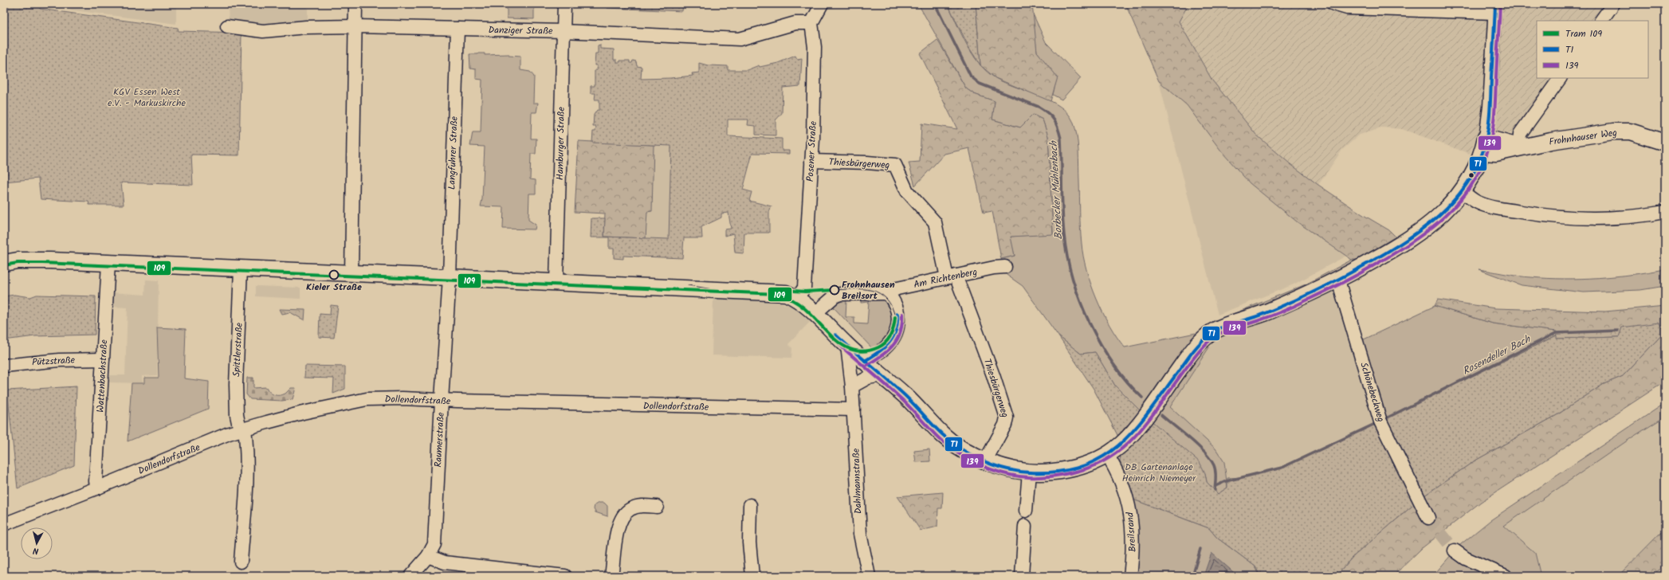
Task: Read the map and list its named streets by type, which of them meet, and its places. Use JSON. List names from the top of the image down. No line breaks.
{"streets":{"main road":["Frohnhauser Weg"],"street":["Danziger Straße","Hamburger Straße","Posener Straße","Langfuhrer Straße","Thiesbürgerweg","Am Richtenberg","Spittlerstraße","Pützstraße","Wattenbachstraße","Schönebeckweg","Dollendorfstraße","Raumerstraße","Dahlmannstraße","Breilsrand"]},"crossings":[["Danziger Straße","Hamburger Straße"],["Danziger Straße","Posener Straße"],["Danziger Straße","Langfuhrer Straße"],["Posener Straße","Thiesbürgerweg"],["Langfuhrer Straße","Raumerstraße"],["Thiesbürgerweg","Am Richtenberg"],["Spittlerstraße","Dollendorfstraße"],["Pützstraße","Wattenbachstraße"],["Wattenbachstraße","Dollendorfstraße"],["Dollendorfstraße","Raumerstraße"],["Dollendorfstraße","Dahlmannstraße"]],"water":["Borbecker Mühlenbach","Rosendeller Bach"],"parks":["KGV Essen West e.V. - Markuskirche","DB Gartenanlage Heinrich Niemeyer"],"places":["Kieler Straße","Frohnhausen Breilsort"],"lines":["transit line T1","transit line 139","tram line 109"],"legend":["Tram 109","T1","139"],"north":"bottom"}
